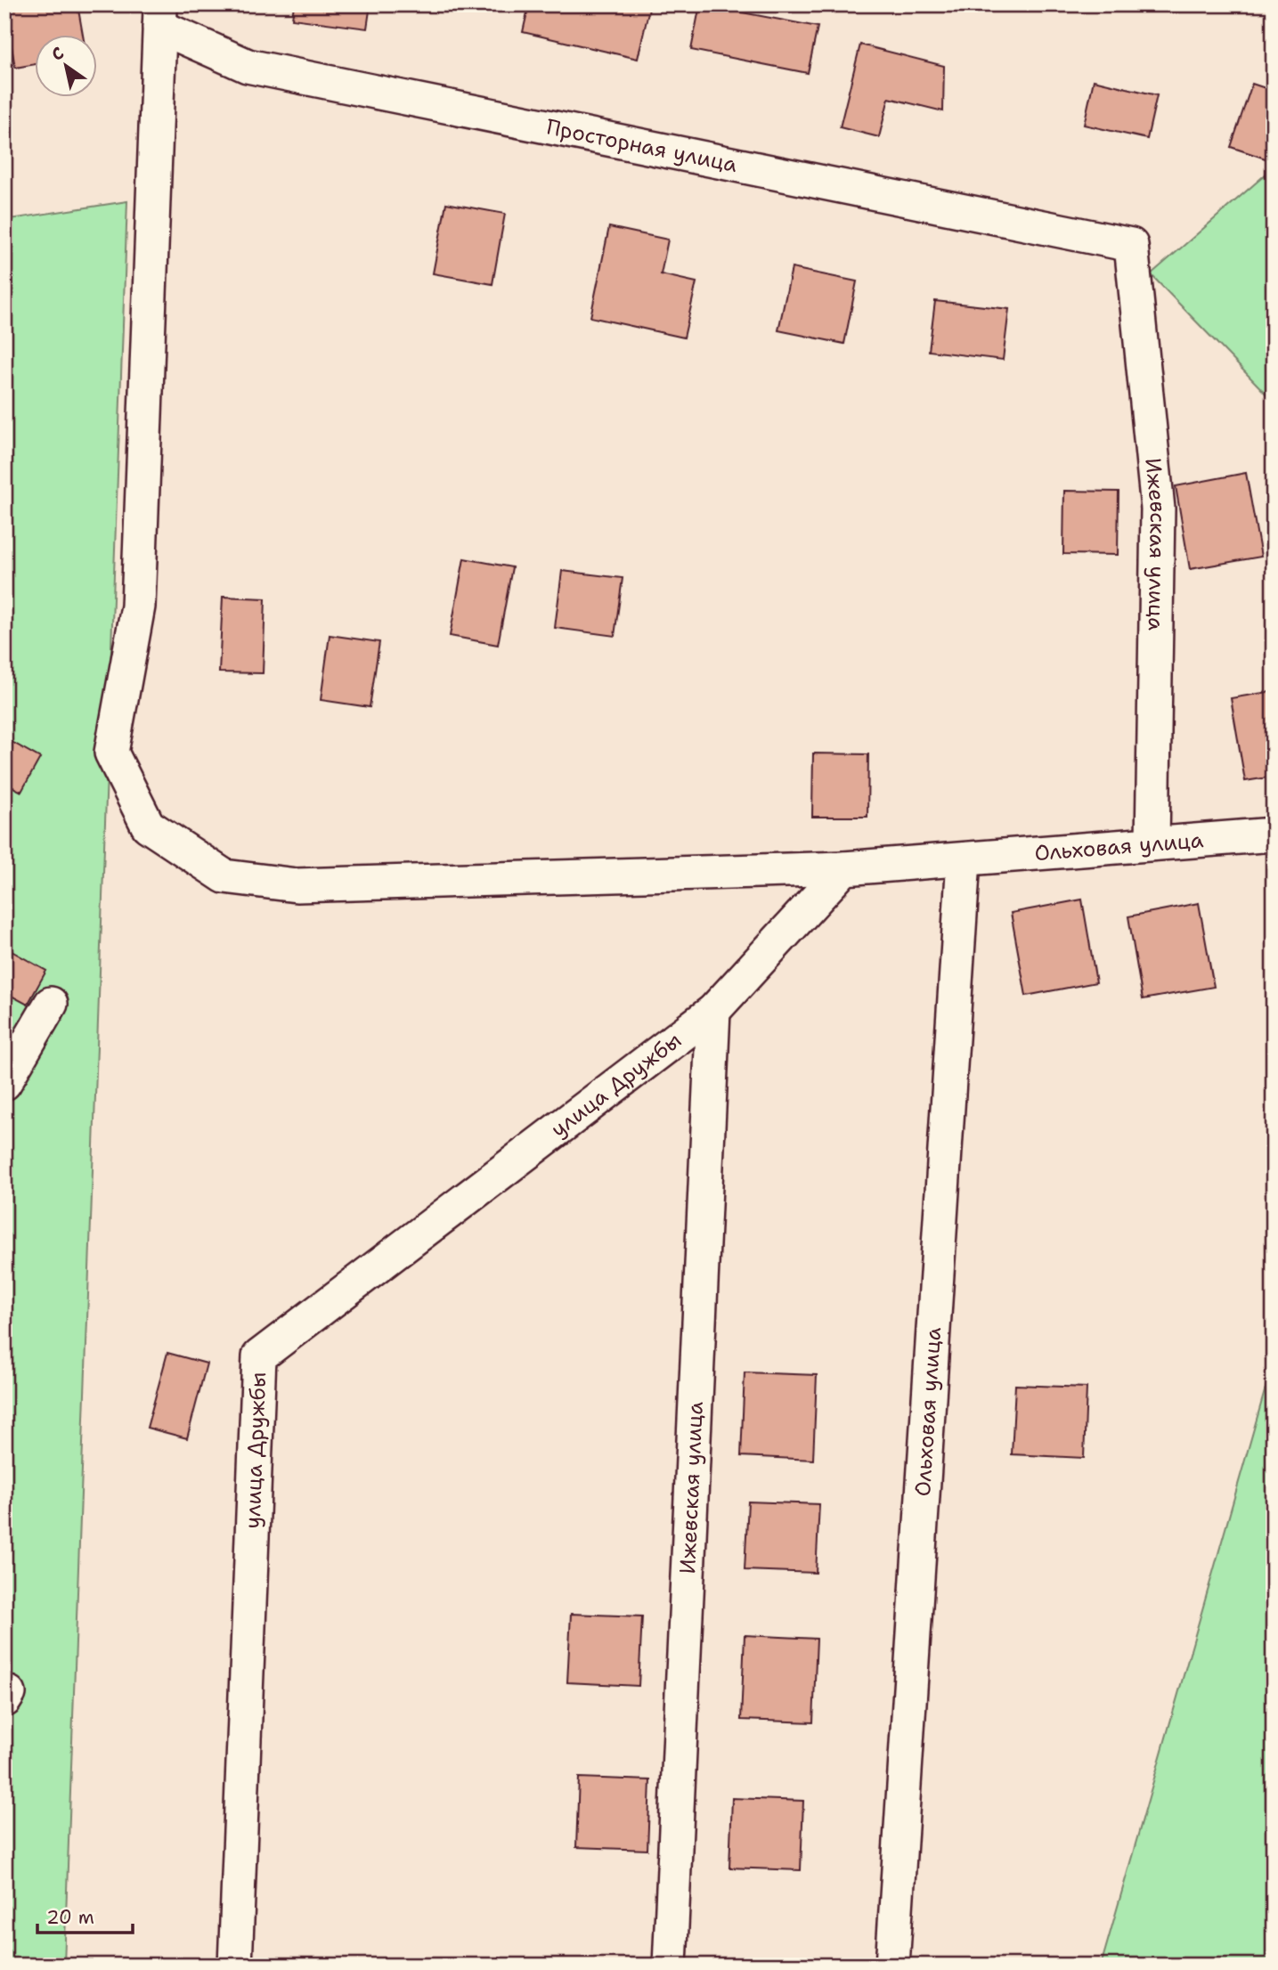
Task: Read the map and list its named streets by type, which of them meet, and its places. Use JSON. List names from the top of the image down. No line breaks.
{"streets":{"street":["Просторная улица","Ижевская улица","Ольховая улица","улица Дружбы"]},"crossings":[["Просторная улица","Ижевская улица"],["Просторная улица","Ольховая улица"],["Ижевская улица","Ольховая улица"],["Ижевская улица","улица Дружбы"]],"scale_bar":"20 m","north":"top left"}
